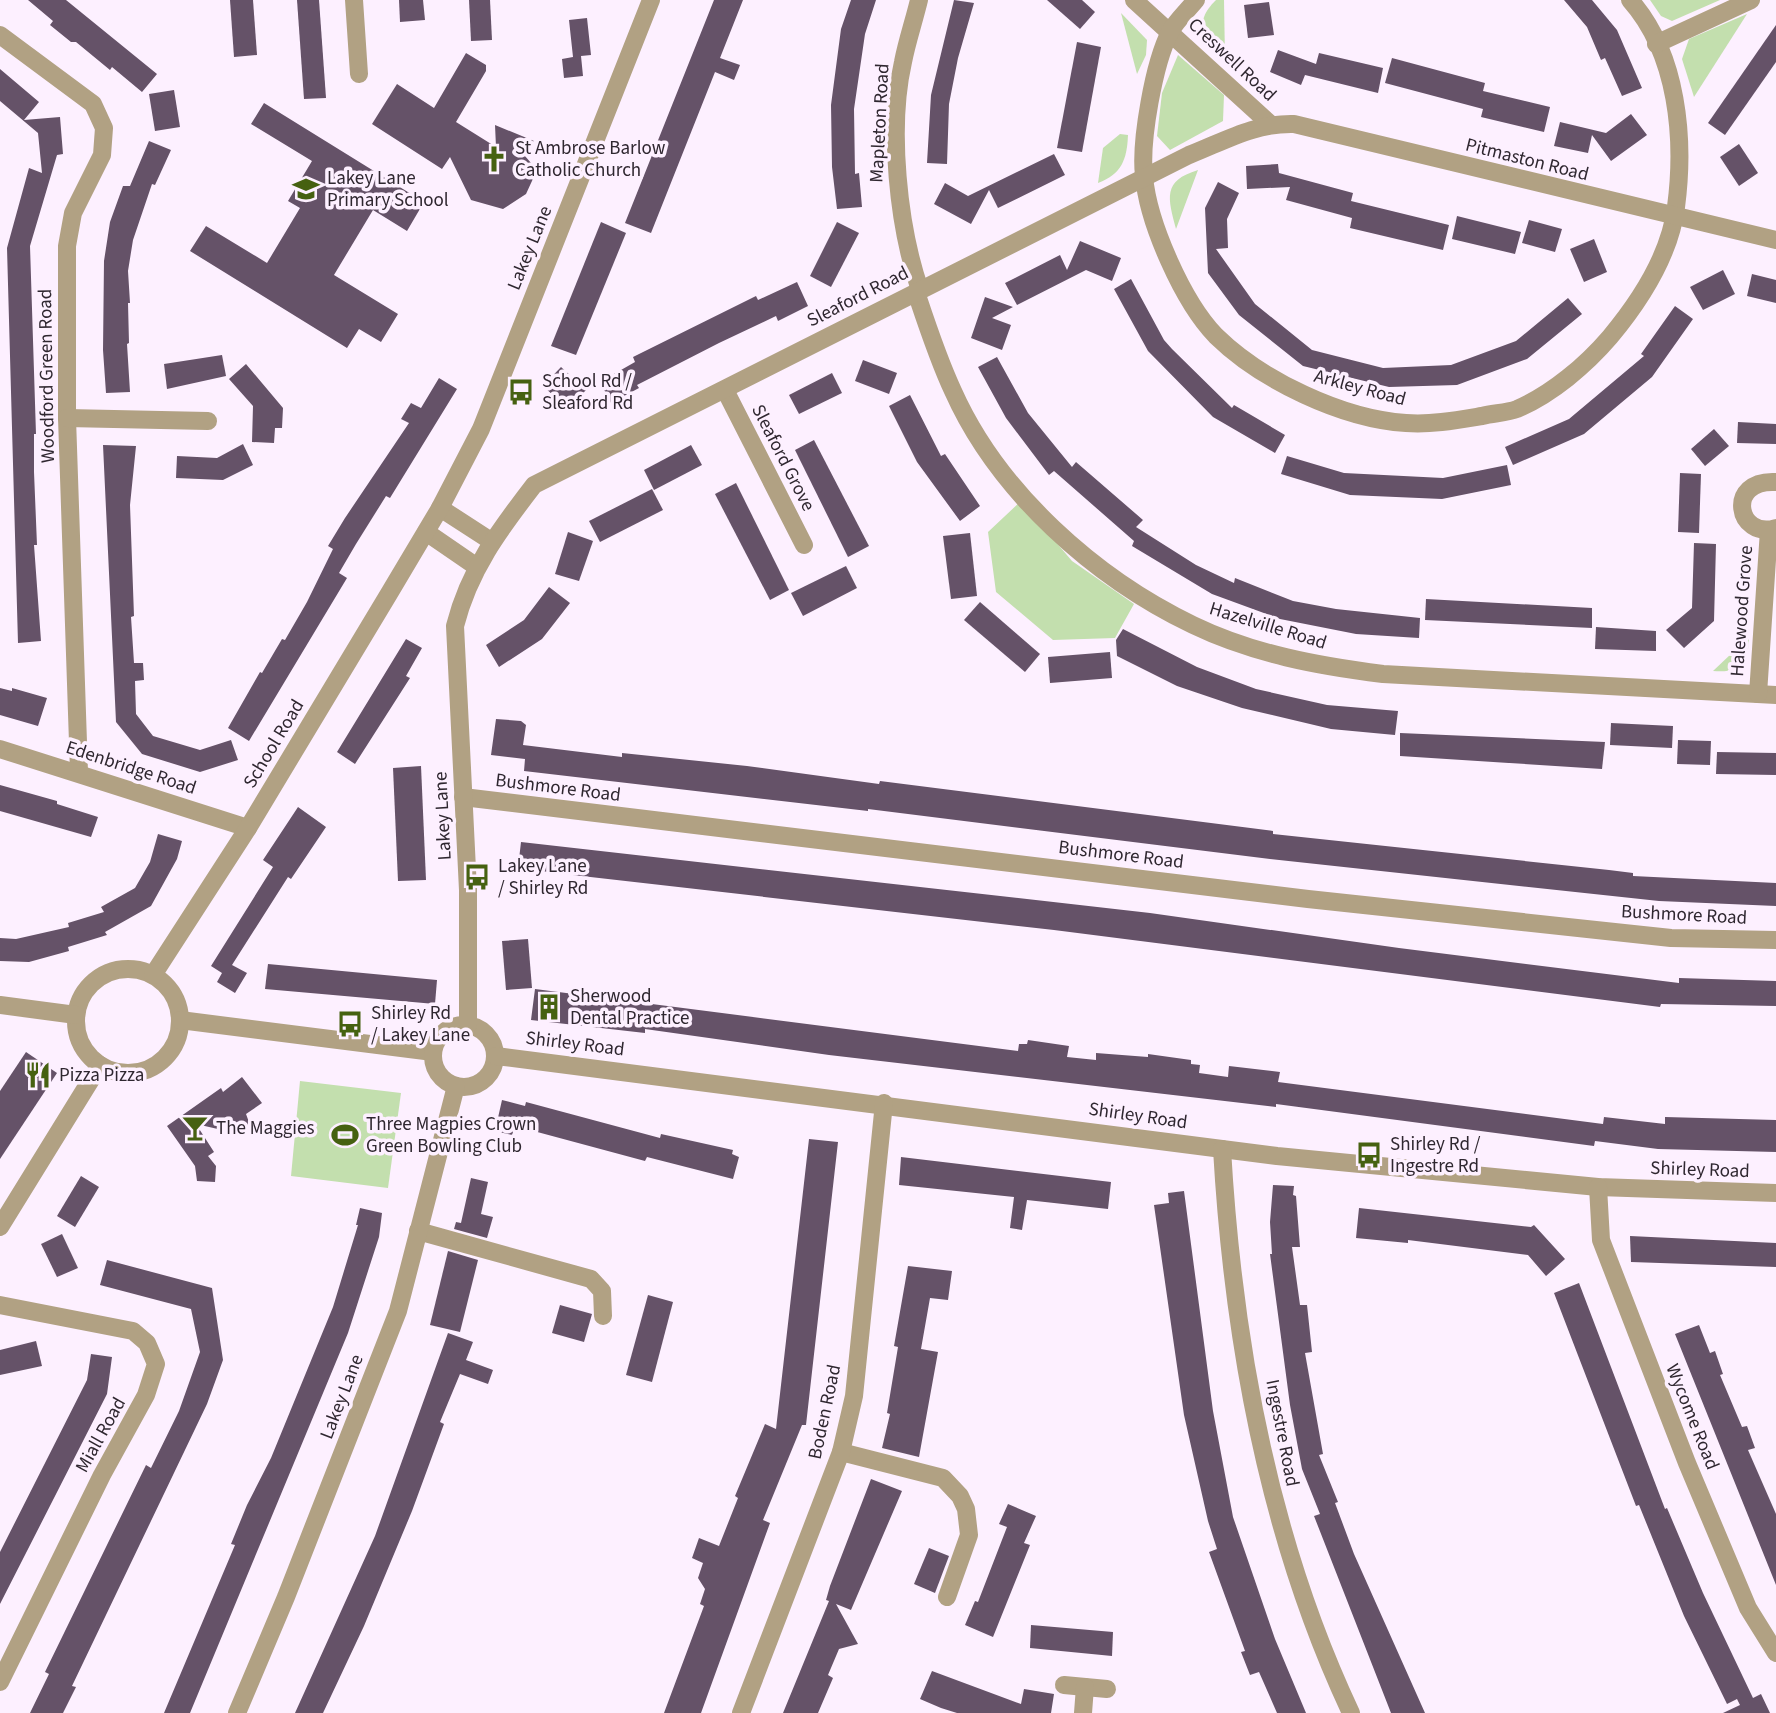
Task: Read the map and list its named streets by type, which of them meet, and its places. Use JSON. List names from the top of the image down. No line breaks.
{"streets":{"street":["Creswell Road","Mapleton Road","Pitmaston Road","Lakey Lane","Sleaford Road","Woodford Green Road","Arkley Road","Sleaford Grove","Halewood Grove","Hazelville Road","School Road","Edenbridge Road","Bushmore Road","Shirley Road","Boden Road","Wycome Road","Ingestre Road","Miall Road"]},"crossings":[["Creswell Road","Pitmaston Road"],["Creswell Road","Sleaford Road"],["Creswell Road","Arkley Road"],["Mapleton Road","Sleaford Road"],["Mapleton Road","Hazelville Road"],["Pitmaston Road","Sleaford Road"],["Pitmaston Road","Arkley Road"],["Lakey Lane","Sleaford Road"],["Lakey Lane","School Road"],["Lakey Lane","Bushmore Road"],["Lakey Lane","Shirley Road"],["Sleaford Road","Arkley Road"],["Sleaford Road","Sleaford Grove"],["Sleaford Road","Hazelville Road"],["Woodford Green Road","Edenbridge Road"],["Halewood Grove","Hazelville Road"],["School Road","Edenbridge Road"],["Shirley Road","Boden Road"],["Shirley Road","Wycome Road"],["Shirley Road","Ingestre Road"]],"places":{"church":["St Ambrose Barlow Catholic Church"],"school or university":["Lakey Lane Primary School"],"bus stop":["School Rd / Sleaford Rd","Lakey Lane / Shirley Rd","Shirley Rd / Lakey Lane","Shirley Rd / Ingestre Rd"],"building":["Sherwood Dental Practice"],"restaurant":["Pizza Pizza"],"bar":["The Maggies"],"sports":["Three Magpies Crown Green Bowling Club"]}}
